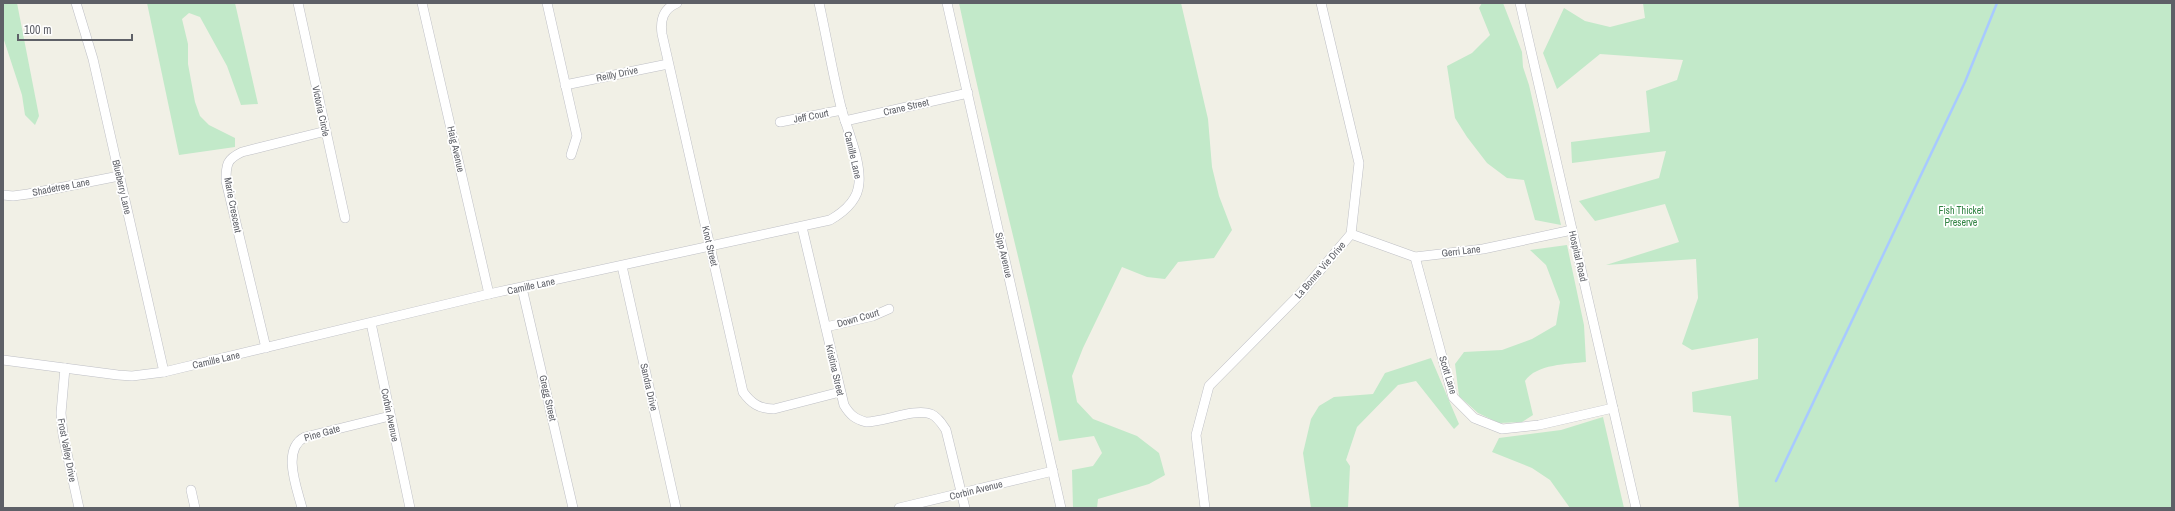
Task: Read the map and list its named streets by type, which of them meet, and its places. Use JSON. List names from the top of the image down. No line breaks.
{"streets":{"street":["Reilly Drive","Crane Street","Victoria Circle","Jeff Court","Haig Avenue","Camille Lane","Shadetree Lane","Blueberry Lane","Marie Crescent","Knot Street","Gerri Lane","Sipp Avenue","Hospital Road","La Bonne Vie Drive","Down Court","Kristina Street","Scott Lane","Sandra Drive","Gregg Street","Corbin Avenue","Pine Gate","Frost Valley Drive"]},"crossings":[["Reilly Drive","Knot Street"],["Crane Street","Camille Lane"],["Crane Street","Sipp Avenue"],["Victoria Circle","Marie Crescent"],["Jeff Court","Camille Lane"],["Haig Avenue","Camille Lane"],["Camille Lane","Blueberry Lane"],["Camille Lane","Marie Crescent"],["Camille Lane","Knot Street"],["Camille Lane","Kristina Street"],["Camille Lane","Sandra Drive"],["Camille Lane","Gregg Street"],["Camille Lane","Corbin Avenue"],["Camille Lane","Frost Valley Drive"],["Shadetree Lane","Blueberry Lane"],["Knot Street","Kristina Street"],["Gerri Lane","Hospital Road"],["Gerri Lane","La Bonne Vie Drive"],["Gerri Lane","Scott Lane"],["Sipp Avenue","Corbin Avenue"],["Hospital Road","Scott Lane"],["Down Court","Kristina Street"],["Kristina Street","Corbin Avenue"],["Corbin Avenue","Pine Gate"]],"parks":["Fish Thicket Preserve"],"scale_bar":"100 m"}
